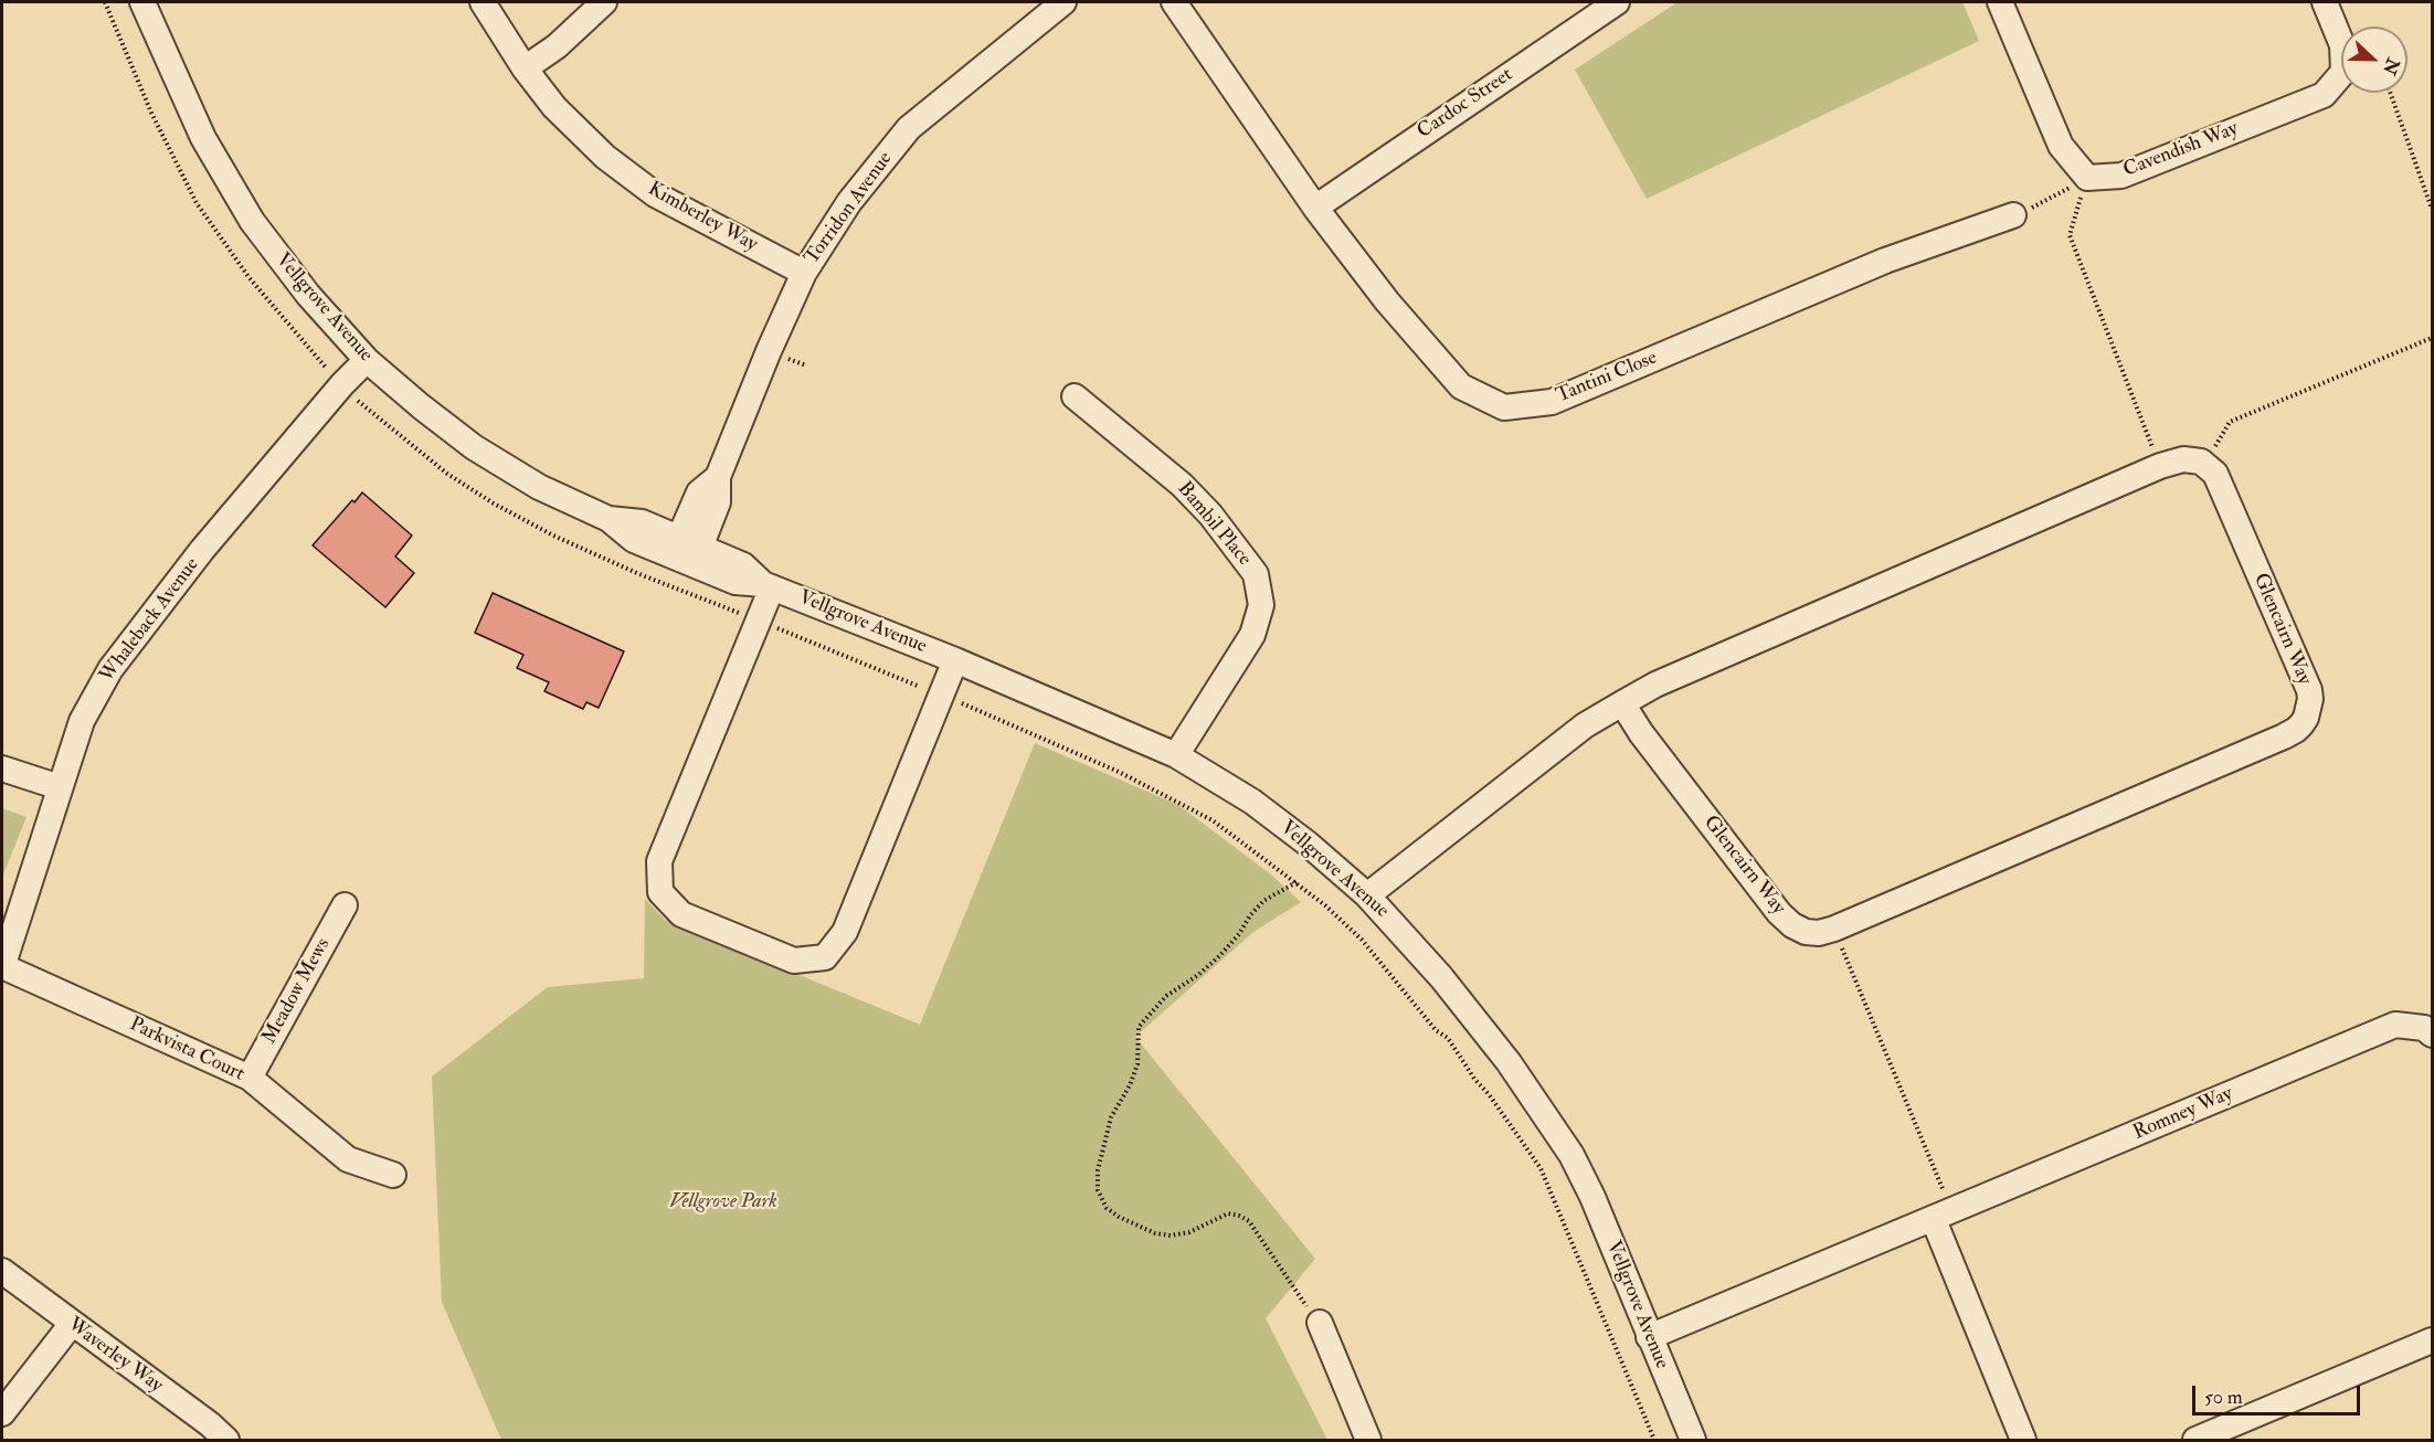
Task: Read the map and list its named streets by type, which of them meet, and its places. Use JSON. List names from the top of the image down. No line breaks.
{"streets":{"street":["Cardoc Street","Cavendish Way","Torridon Avenue","Kimberley Way","Vellgrove Avenue","Tantini Close","Bambil Place","Whaleback Avenue","Glencairn Way","Meadow Mews","Parkvista Court","Romney Way","Waverley Way"]},"crossings":[["Cardoc Street","Tantini Close"],["Torridon Avenue","Kimberley Way"],["Torridon Avenue","Vellgrove Avenue"],["Vellgrove Avenue","Bambil Place"],["Vellgrove Avenue","Whaleback Avenue"],["Vellgrove Avenue","Romney Way"],["Whaleback Avenue","Parkvista Court"],["Meadow Mews","Parkvista Court"]],"parks":["Vellgrove Park"],"scale_bar":"50 m","north":"right"}
